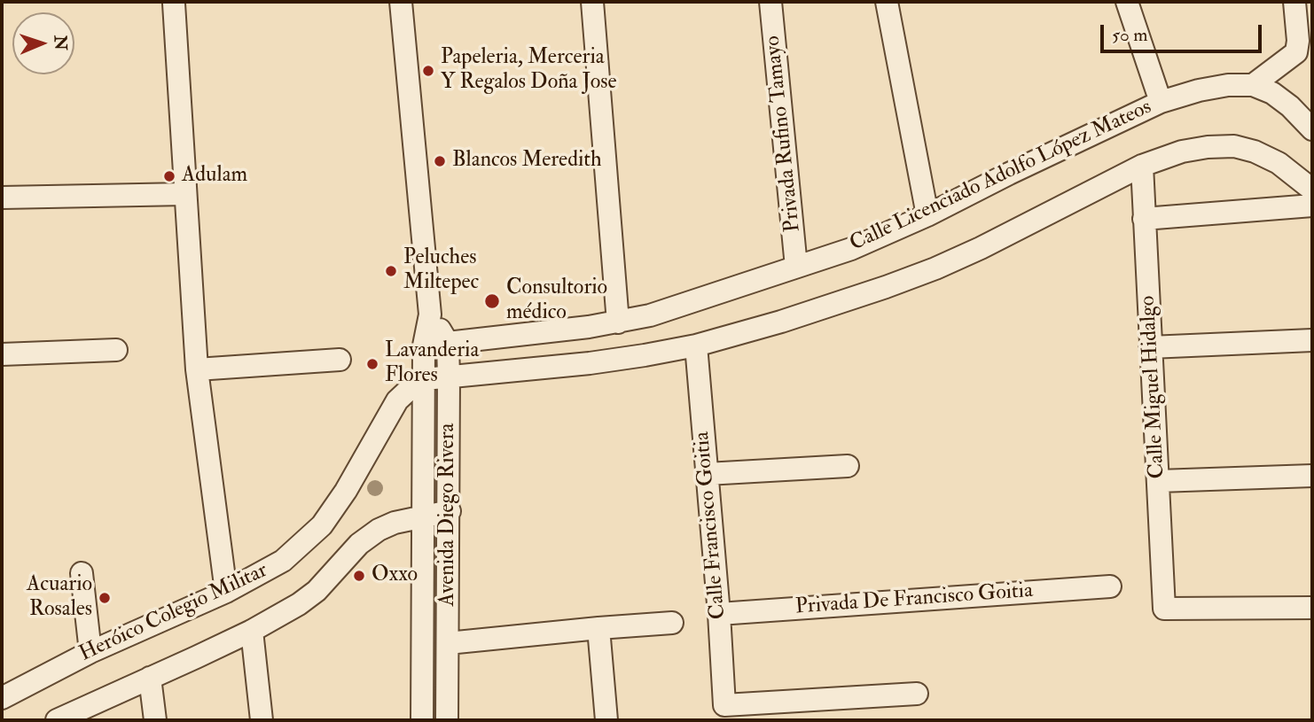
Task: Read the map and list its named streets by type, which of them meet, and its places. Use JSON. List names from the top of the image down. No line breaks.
{"streets":{"street":["Privada Rufino Tamayo","Calle Licenciado Adolfo López Mateos","Calle Miguel Hidalgo","Avenida Diego Rivera","Calle Francisco Goitia","Privada De Francisco Goitia","Heróico Colegio Militar"]},"crossings":[["Privada Rufino Tamayo","Calle Licenciado Adolfo López Mateos"],["Calle Licenciado Adolfo López Mateos","Avenida Diego Rivera"],["Avenida Diego Rivera","Heróico Colegio Militar"],["Calle Francisco Goitia","Privada De Francisco Goitia"]],"places":["Papeleria, Merceria Y Regalos Doña Jose","Blancos Meredith","Adulam","Peluches Miltepec","Consultorio médico","Lavanderia Flores","Oxxo","Acuario Rosales"],"scale_bar":"50 m","north":"right"}
